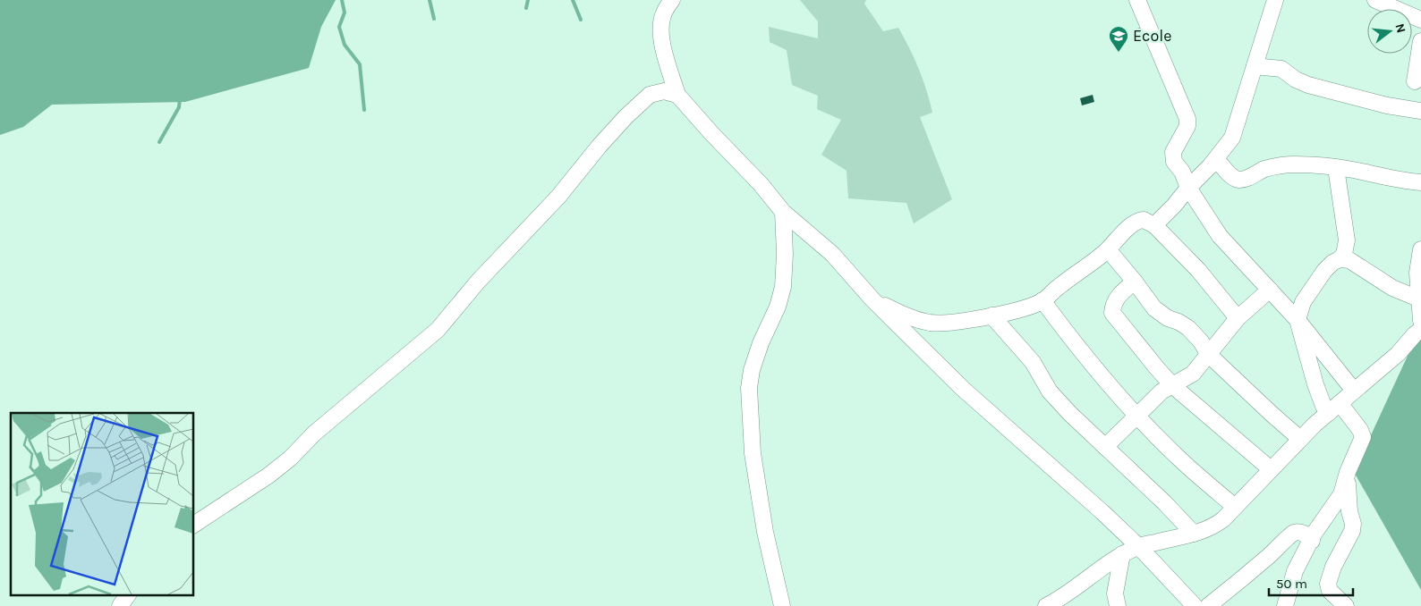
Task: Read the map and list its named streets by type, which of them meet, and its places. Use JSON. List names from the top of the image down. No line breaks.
{"places":{"school or university":["Ecole"]},"scale_bar":"50 m","north":"right"}
